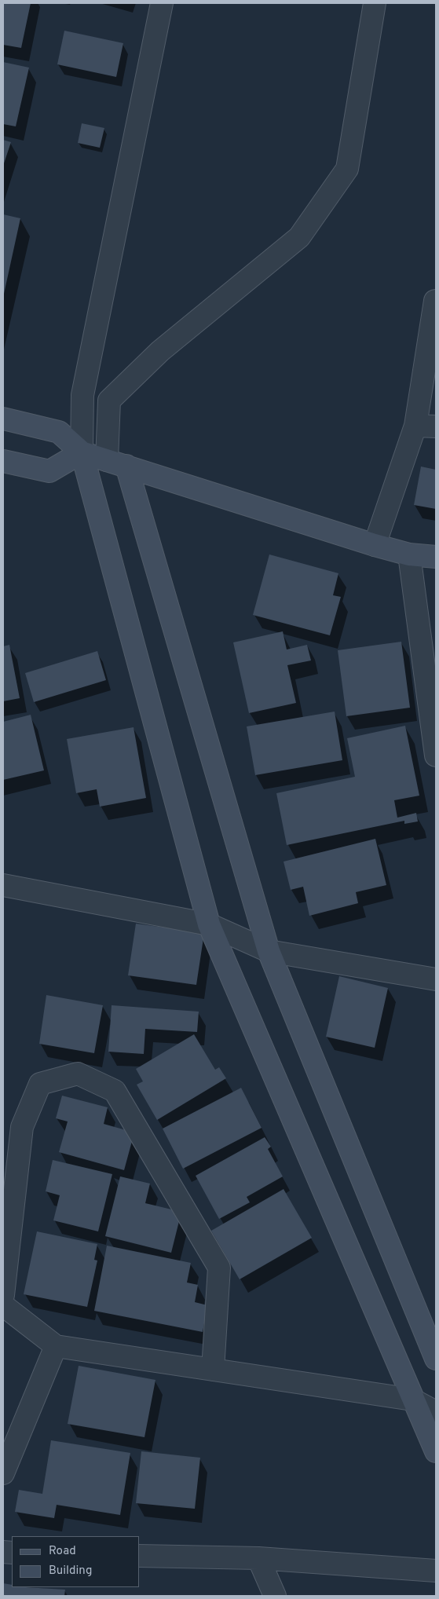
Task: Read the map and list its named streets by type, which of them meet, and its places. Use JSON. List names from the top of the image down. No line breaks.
{"legend":["Road","Building"]}
